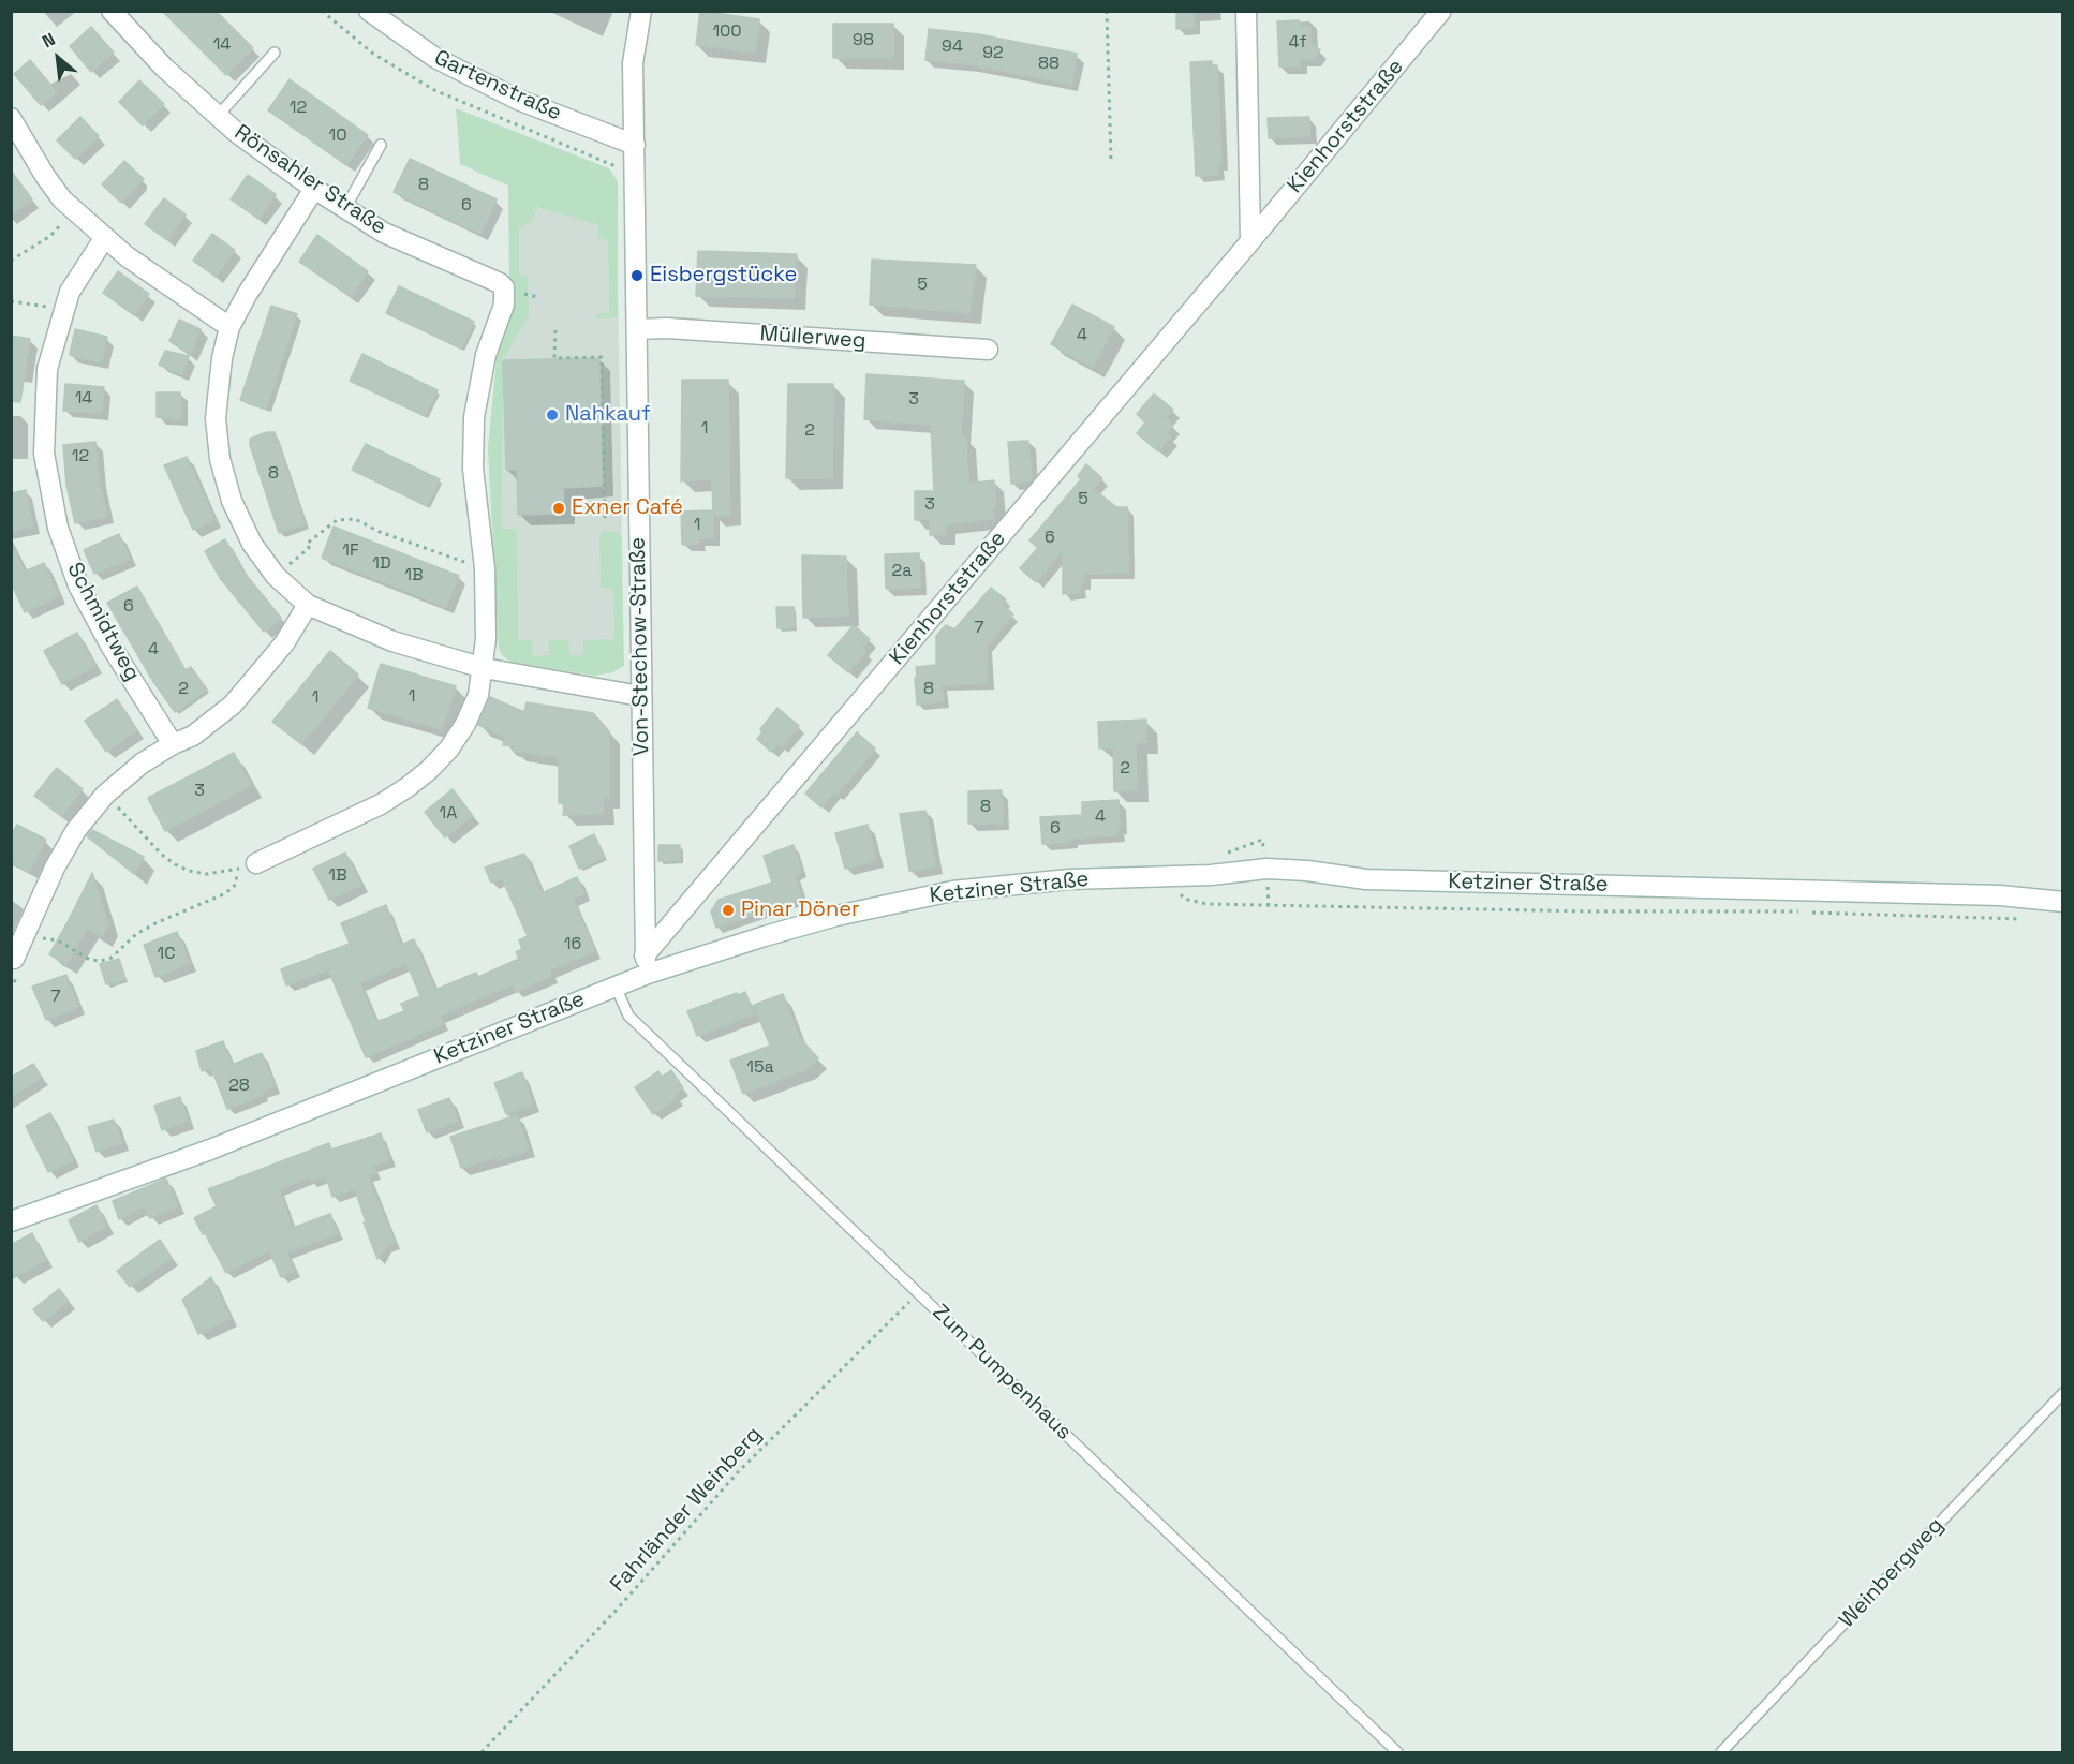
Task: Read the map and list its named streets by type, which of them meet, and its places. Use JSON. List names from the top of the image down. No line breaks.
{"streets":{"street":["Gartenstraße","Kienhorststraße","Rönsahler Straße","Müllerweg","Schmidtweg","Von-Stechow-Straße","Ketziner Straße"],"lane":["Zum Pumpenhaus","Weinbergweg"],"path":["Fahrländer Weinberg"]},"crossings":[["Gartenstraße","Von-Stechow-Straße"],["Kienhorststraße","Von-Stechow-Straße"],["Kienhorststraße","Ketziner Straße"],["Müllerweg","Von-Stechow-Straße"],["Von-Stechow-Straße","Ketziner Straße"],["Ketziner Straße","Zum Pumpenhaus"],["Zum Pumpenhaus","Fahrländer Weinberg"]],"places":["Eisbergstücke","Nahkauf","Exner Café","Pinar Döner"],"house_numbers":["100","98","4f","14","94","92","88","12","10","8","6","5","4","14","3","1","2","12","8","5","3","1","6","1F","1D","2a","1B","6","7","4","2","8","1","1","2","3","8","1A","4","6","1B","16","1C","7","15a","28"],"north":"top left"}
